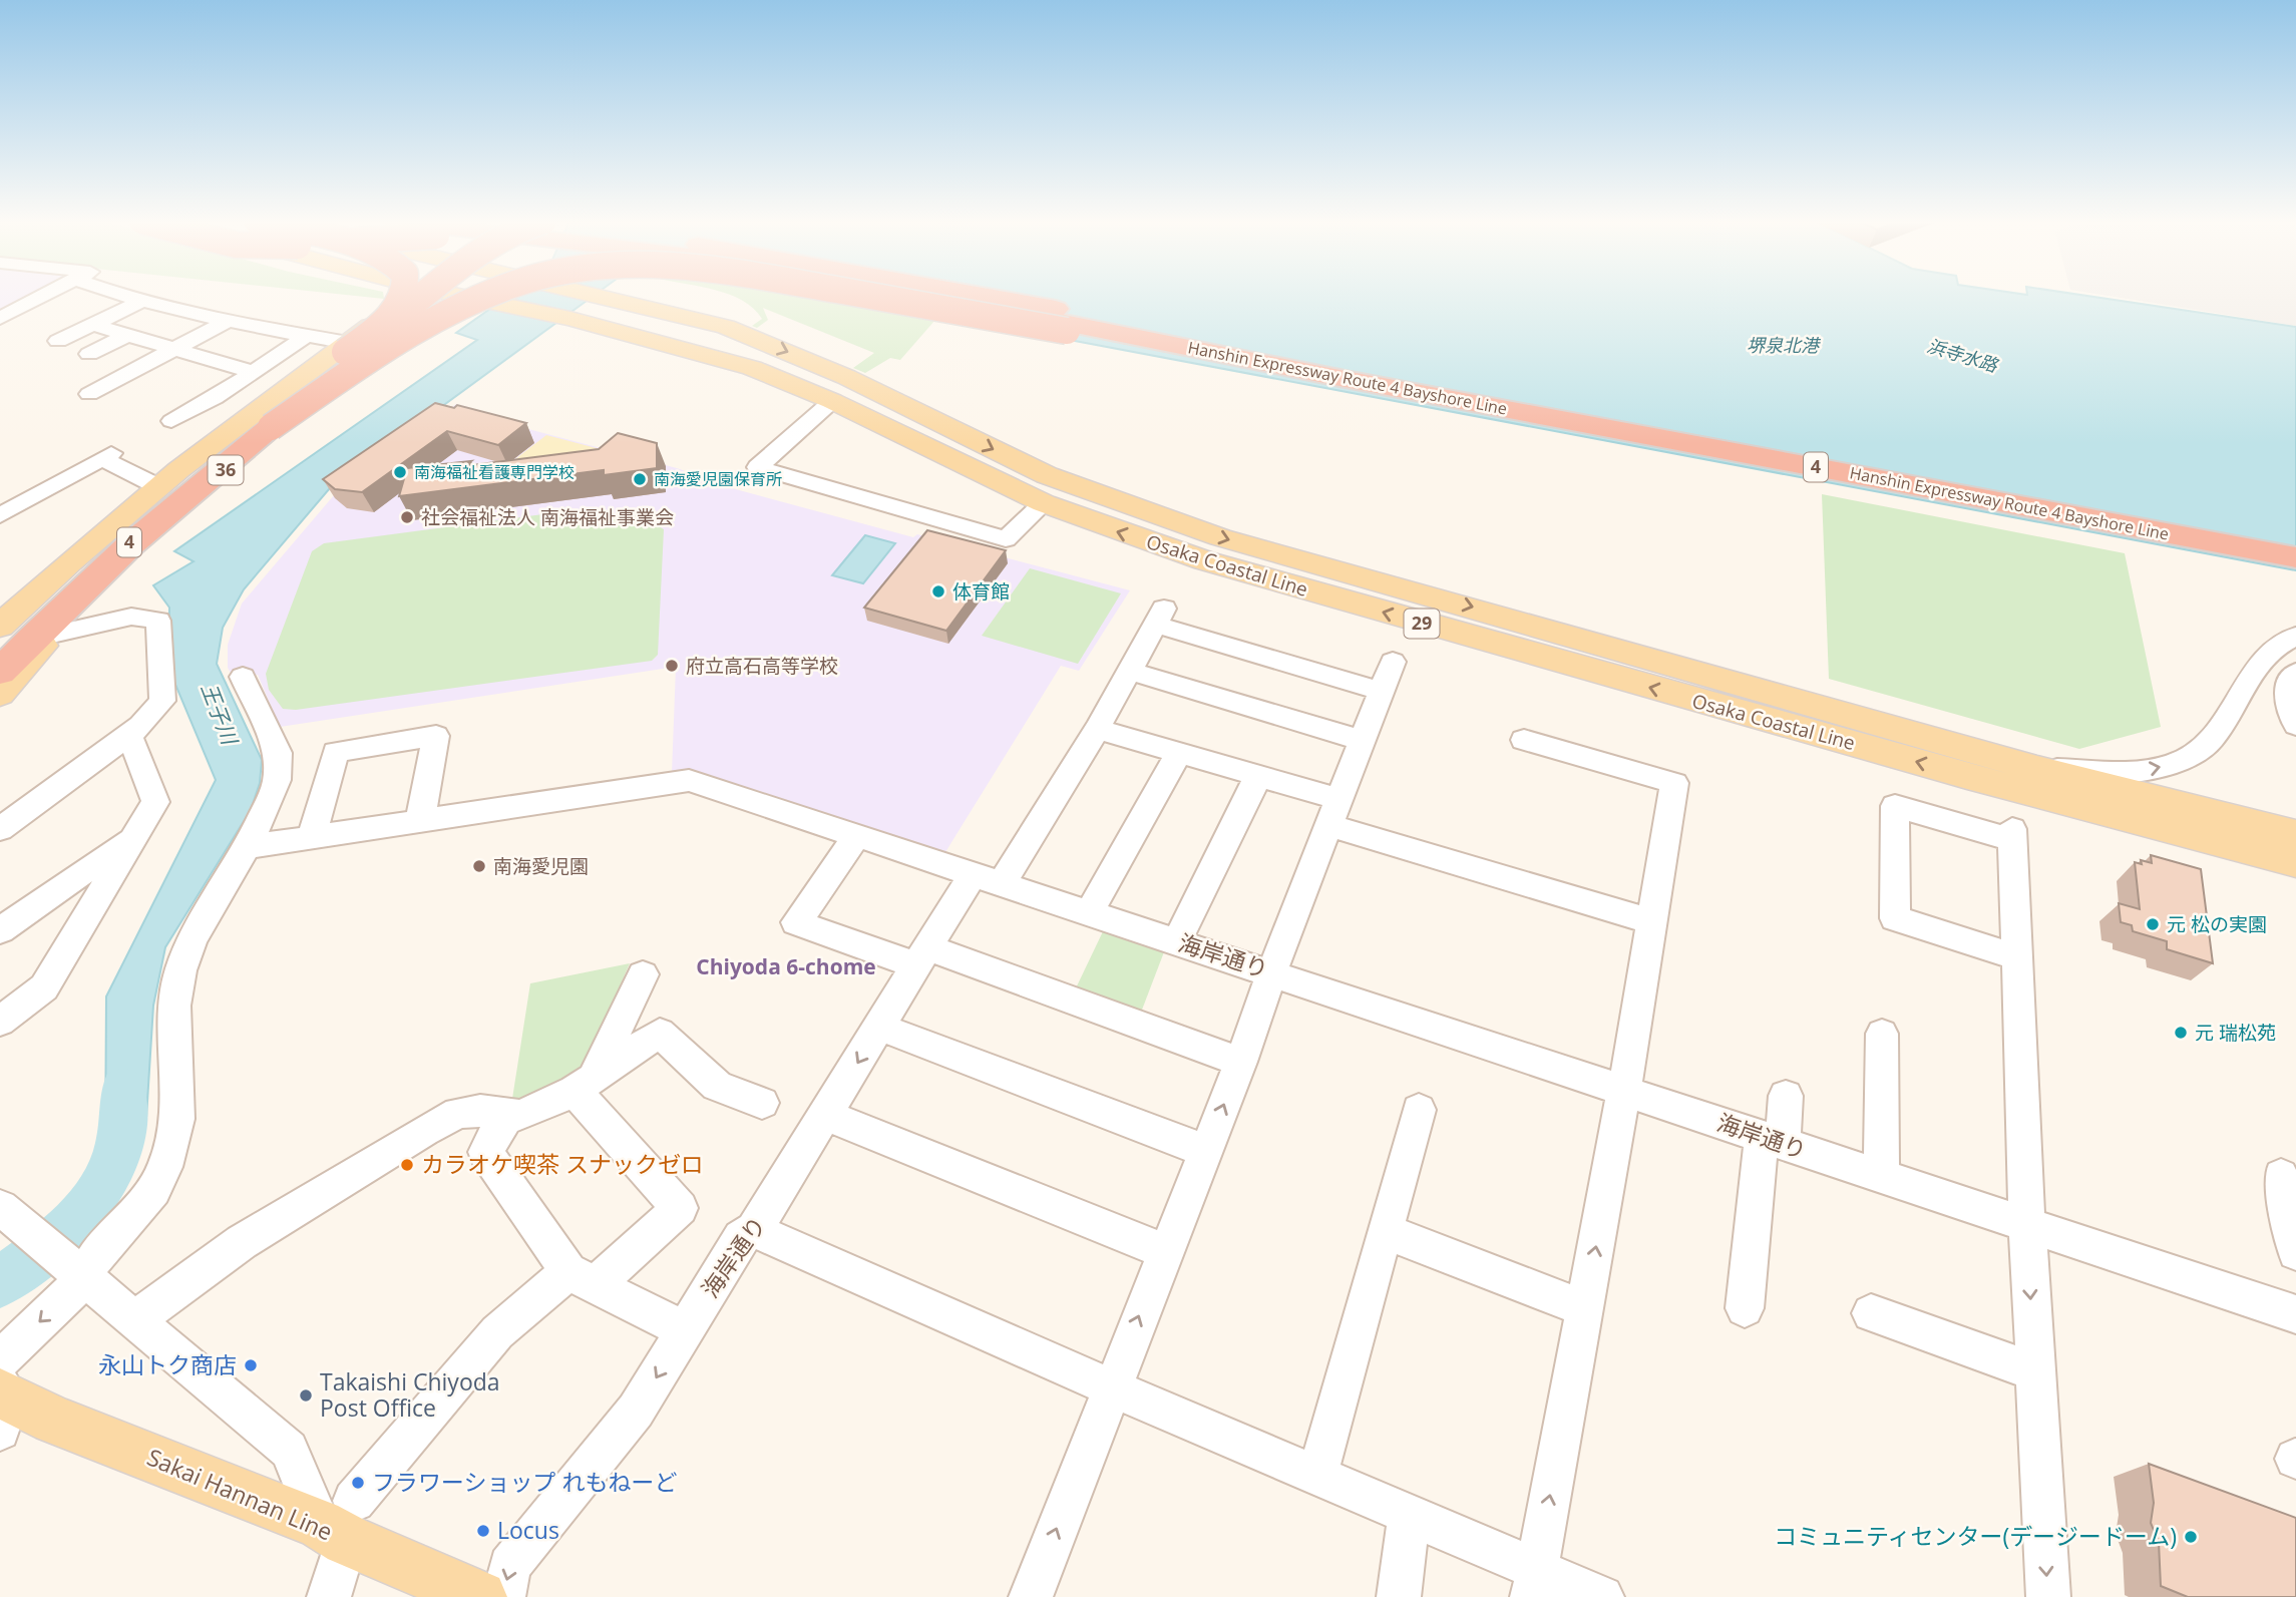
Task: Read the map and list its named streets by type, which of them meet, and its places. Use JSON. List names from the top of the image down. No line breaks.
{"streets":{"highway":["Hanshin Expressway Route 4 Bayshore Line","4"],"main road":["36","Osaka Coastal Line","29","Sakai Hannan Line"],"street":["海岸通り"]},"districts":["Chiyoda 6-chome"],"water":["堺泉北港","浜寺水路","王子川"],"places":["南海福祉看護専門学校","南海愛児園保育所","社会福祉法人 南海福祉事業会","体育館","府立高石高等学校","南海愛児園","元 松の実園","元 瑞松苑","カラオケ喫茶 スナックゼロ","永山トク商店","Takaishi Chiyoda Post Office","フラワーショップ れもねーど","Locus","コミュニティセンター(デージードーム)"]}
